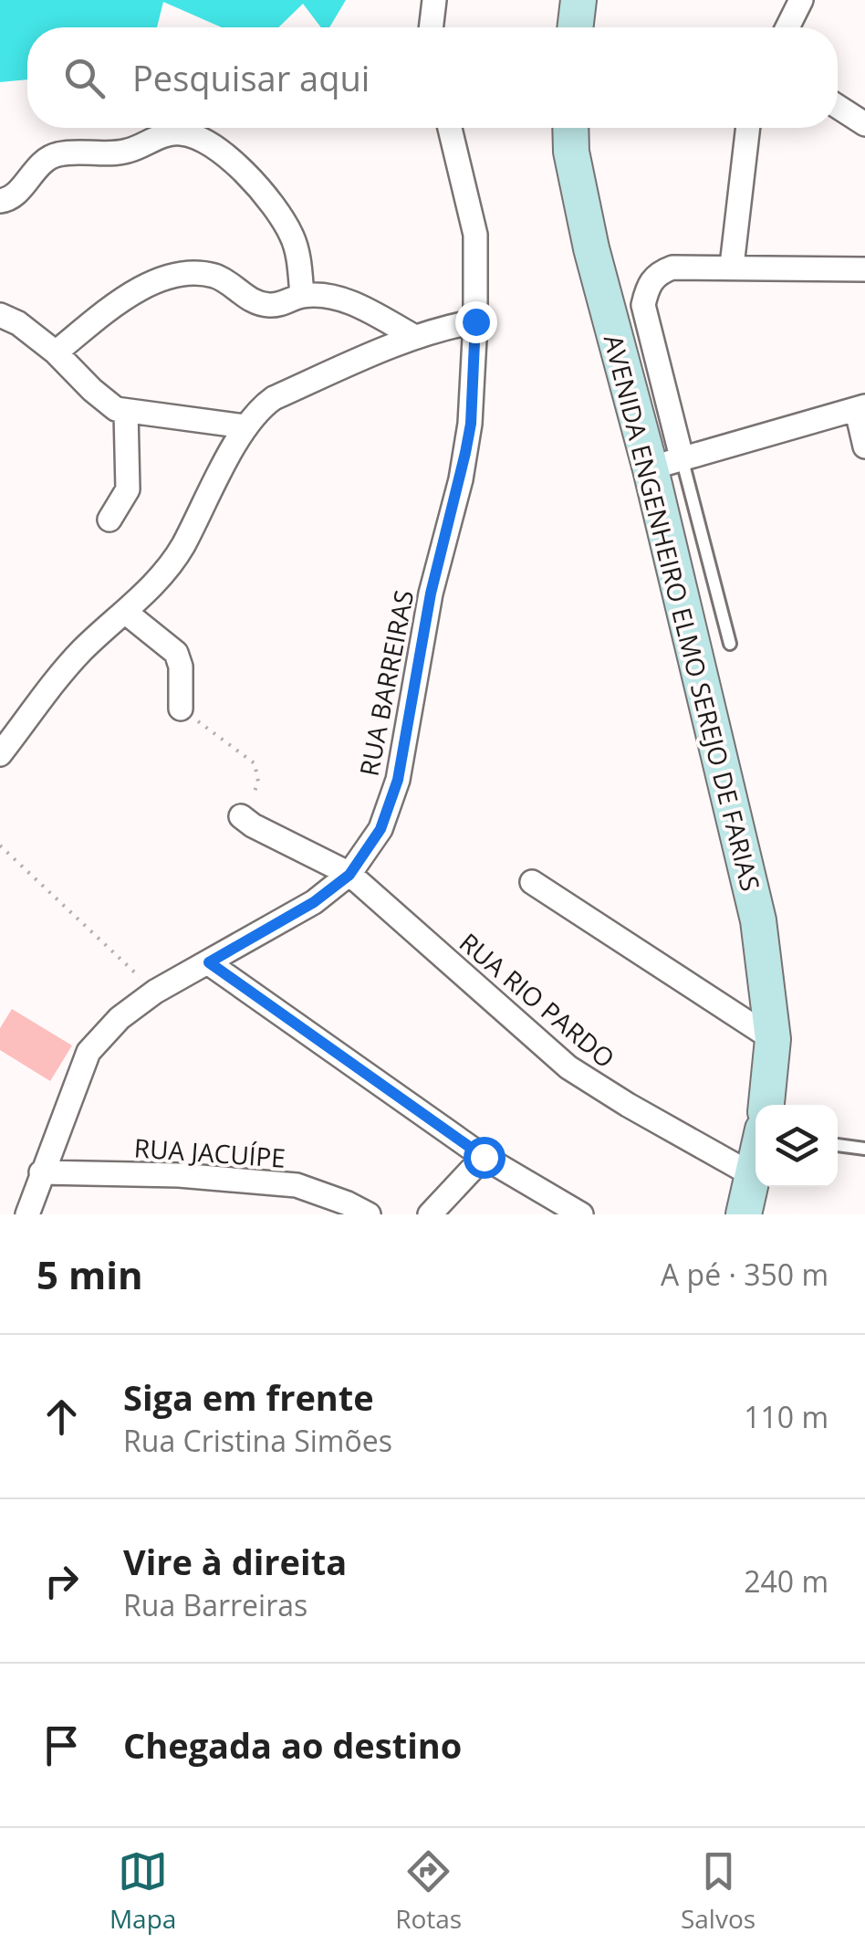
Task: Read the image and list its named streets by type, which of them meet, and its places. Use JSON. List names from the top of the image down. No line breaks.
{"streets":{"main road":["AVENIDA ENGENHEIRO ELMO SEREJO DE FARIAS"],"street":["RUA BARREIRAS","RUA RIO PARDO","RUA JACUÍPE"]},"crossings":[["RUA BARREIRAS","RUA RIO PARDO"],["RUA BARREIRAS","RUA JACUÍPE"]],"page":{"search":"Pesquisar aqui","heading":["5 min","A pé · 350 m"],"list":[["Siga em frente","Rua Cristina Simões","110 m"],["Vire à direita","Rua Barreiras","240 m"],"Chegada ao destino"],"nav":["Mapa","Rotas","Salvos"]}}
